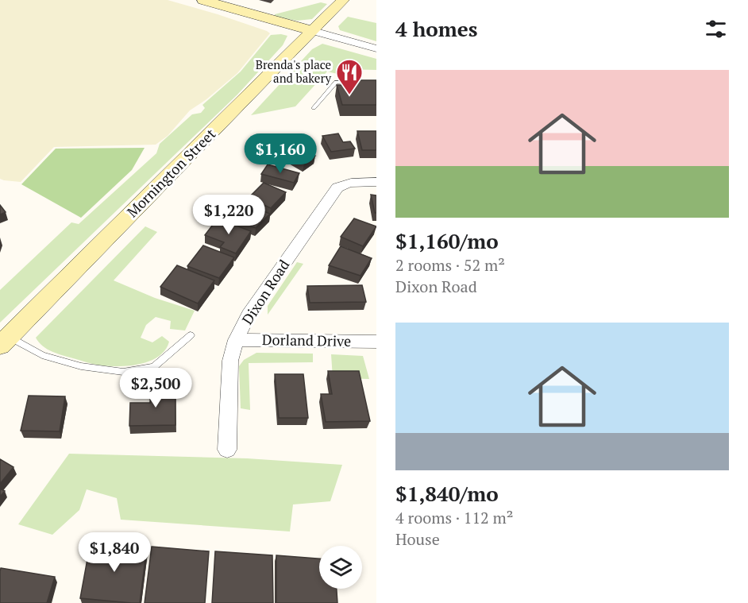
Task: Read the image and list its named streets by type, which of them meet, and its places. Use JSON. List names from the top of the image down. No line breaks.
{"streets":{"main road":["Mornington Street"],"street":["Dixon Road","Dorland Drive"]},"crossings":[["Dixon Road","Dorland Drive"]],"places":{"restaurant":["Brenda's place and bakery"]},"page":{"heading":"4 homes","list":[{"name":"$1,160/mo","note":"2 rooms · 52 m² · Dixon Road"},{"name":"$1,840/mo","note":"4 rooms · 112 m² · House"}],"price":["$1,160","$1,220","$2,500","$1,840"]}}
